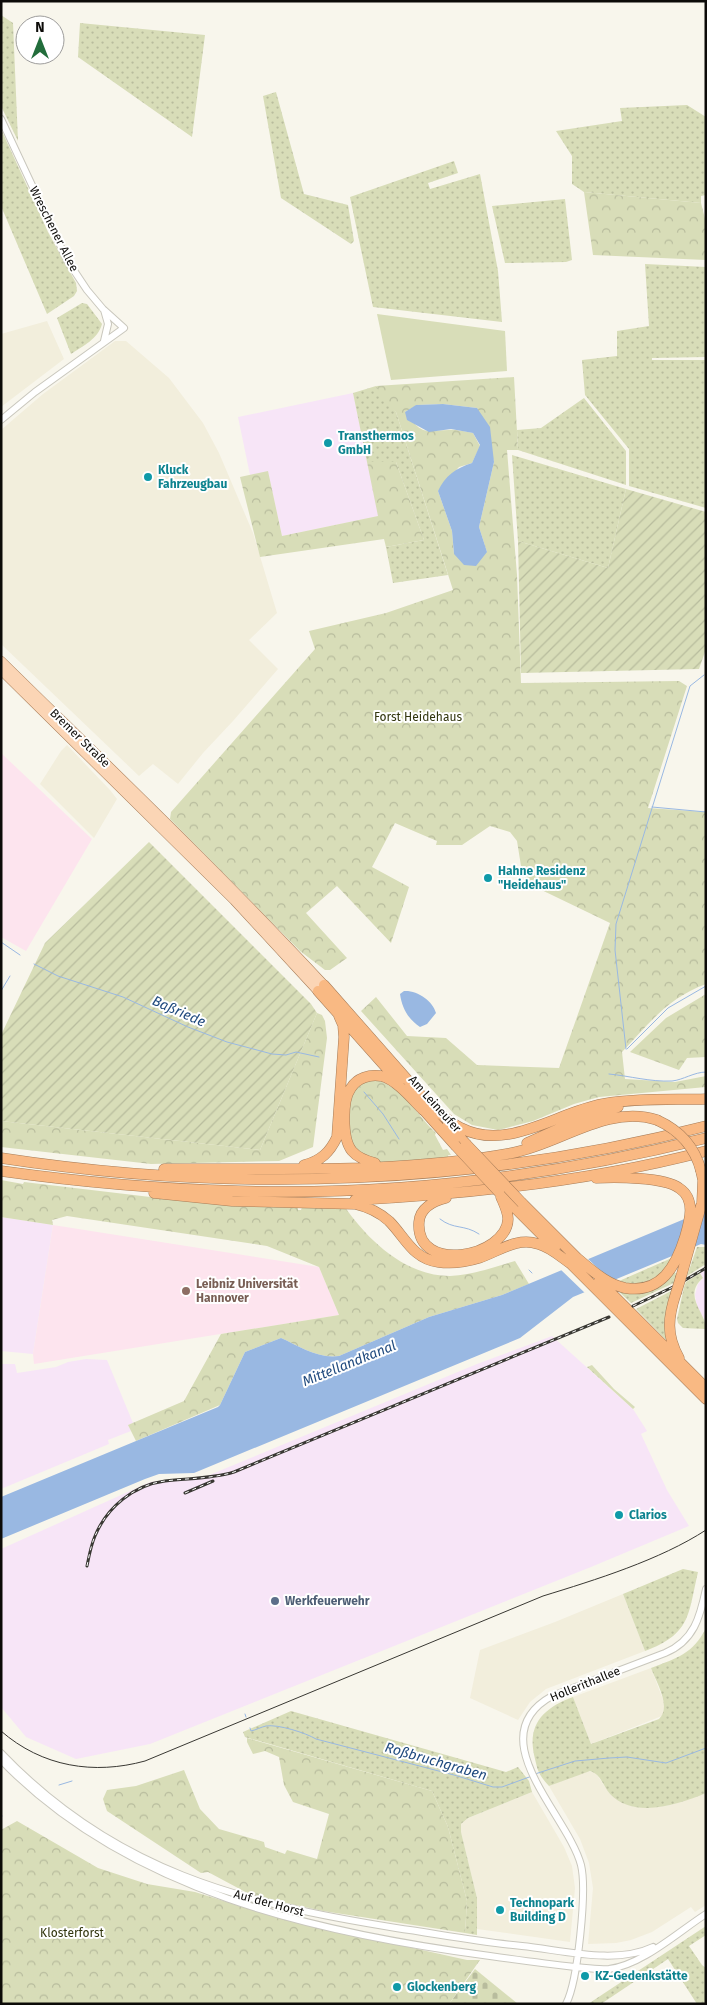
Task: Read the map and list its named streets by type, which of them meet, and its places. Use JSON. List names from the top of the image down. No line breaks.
{"streets":{"highway":["Am Leineufer"],"main road":["Bremer Straße"],"street":["Wreschener Allee","Hollerithallee","Auf der Horst"]},"crossings":[["Bremer Straße","Am Leineufer"],["Hollerithallee","Auf der Horst"]],"water":["Baßriede","Mittellandkanal","Roßbruchgraben"],"parks":["Forst Heidehaus","Klosterforst"],"places":["Transthermos GmbH","Kluck Fahrzeugbau","Hahne Residenz \"Heidehaus\"","Leibniz Universität Hannover","Clarios","Werkfeuerwehr","Technopark Building D","KZ-Gedenkstätte","Glockenberg"],"north":"top"}
